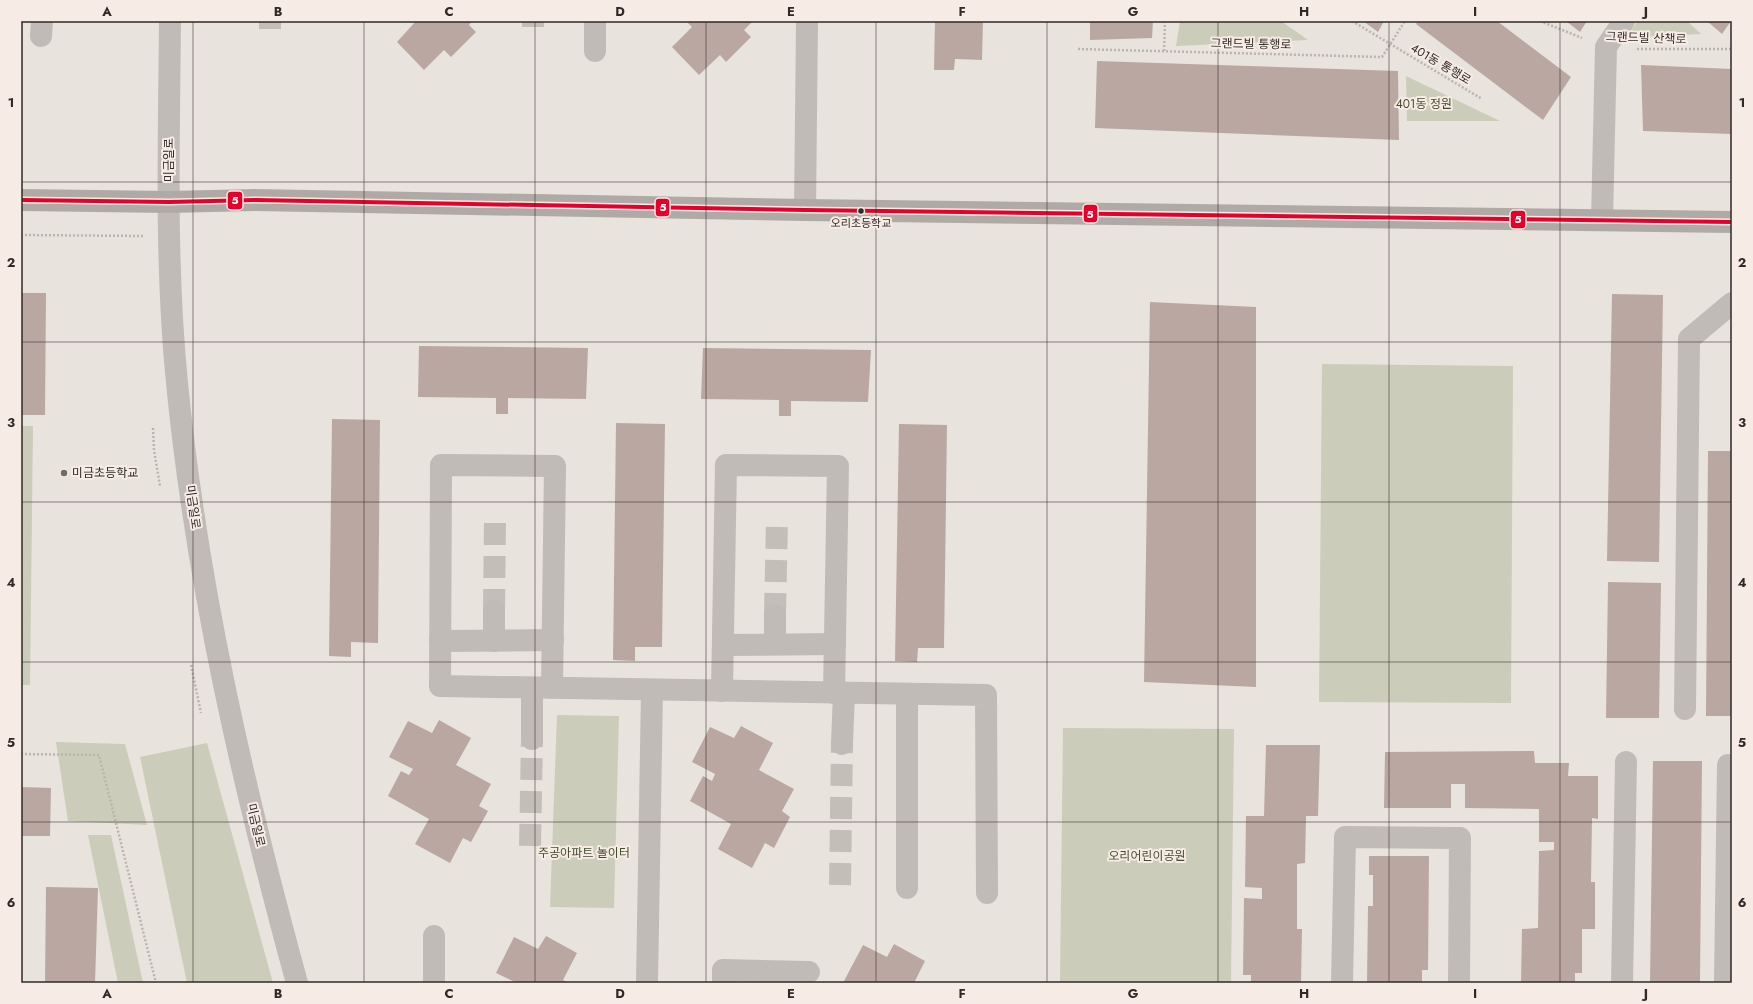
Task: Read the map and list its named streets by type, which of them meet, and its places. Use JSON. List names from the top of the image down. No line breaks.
{"streets":{"street":["미금일로"],"path":["그랜드빌 산책로","그랜드빌 통행로","401동 통행로"]},"crossings":[["그랜드빌 통행로","401동 통행로"]],"parks":["401동 정원","주공아파트 놀이터","오리어린이공원"],"places":["오리초등학교","미금초등학교"],"lines":["transit line 5"],"grid":{"columns":["A","B","C","D","E","F","G","H","I","J"],"rows":["1","2","3","4","5","6"]}}
